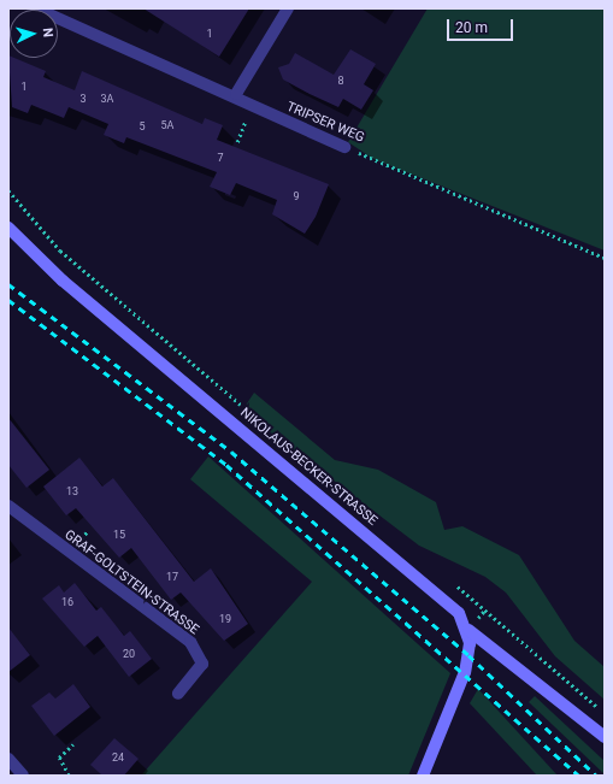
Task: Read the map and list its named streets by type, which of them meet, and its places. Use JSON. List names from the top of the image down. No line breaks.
{"streets":{"main road":["NIKOLAUS-BECKER-STRASSE"],"street":["TRIPSER WEG","GRAF-GOLTSTEIN-STRASSE"]},"house_numbers":["1","8","1","3","3A","5A","5","7","9","13","15","17","16","19","20","24"],"scale_bar":"20 m","north":"right"}
